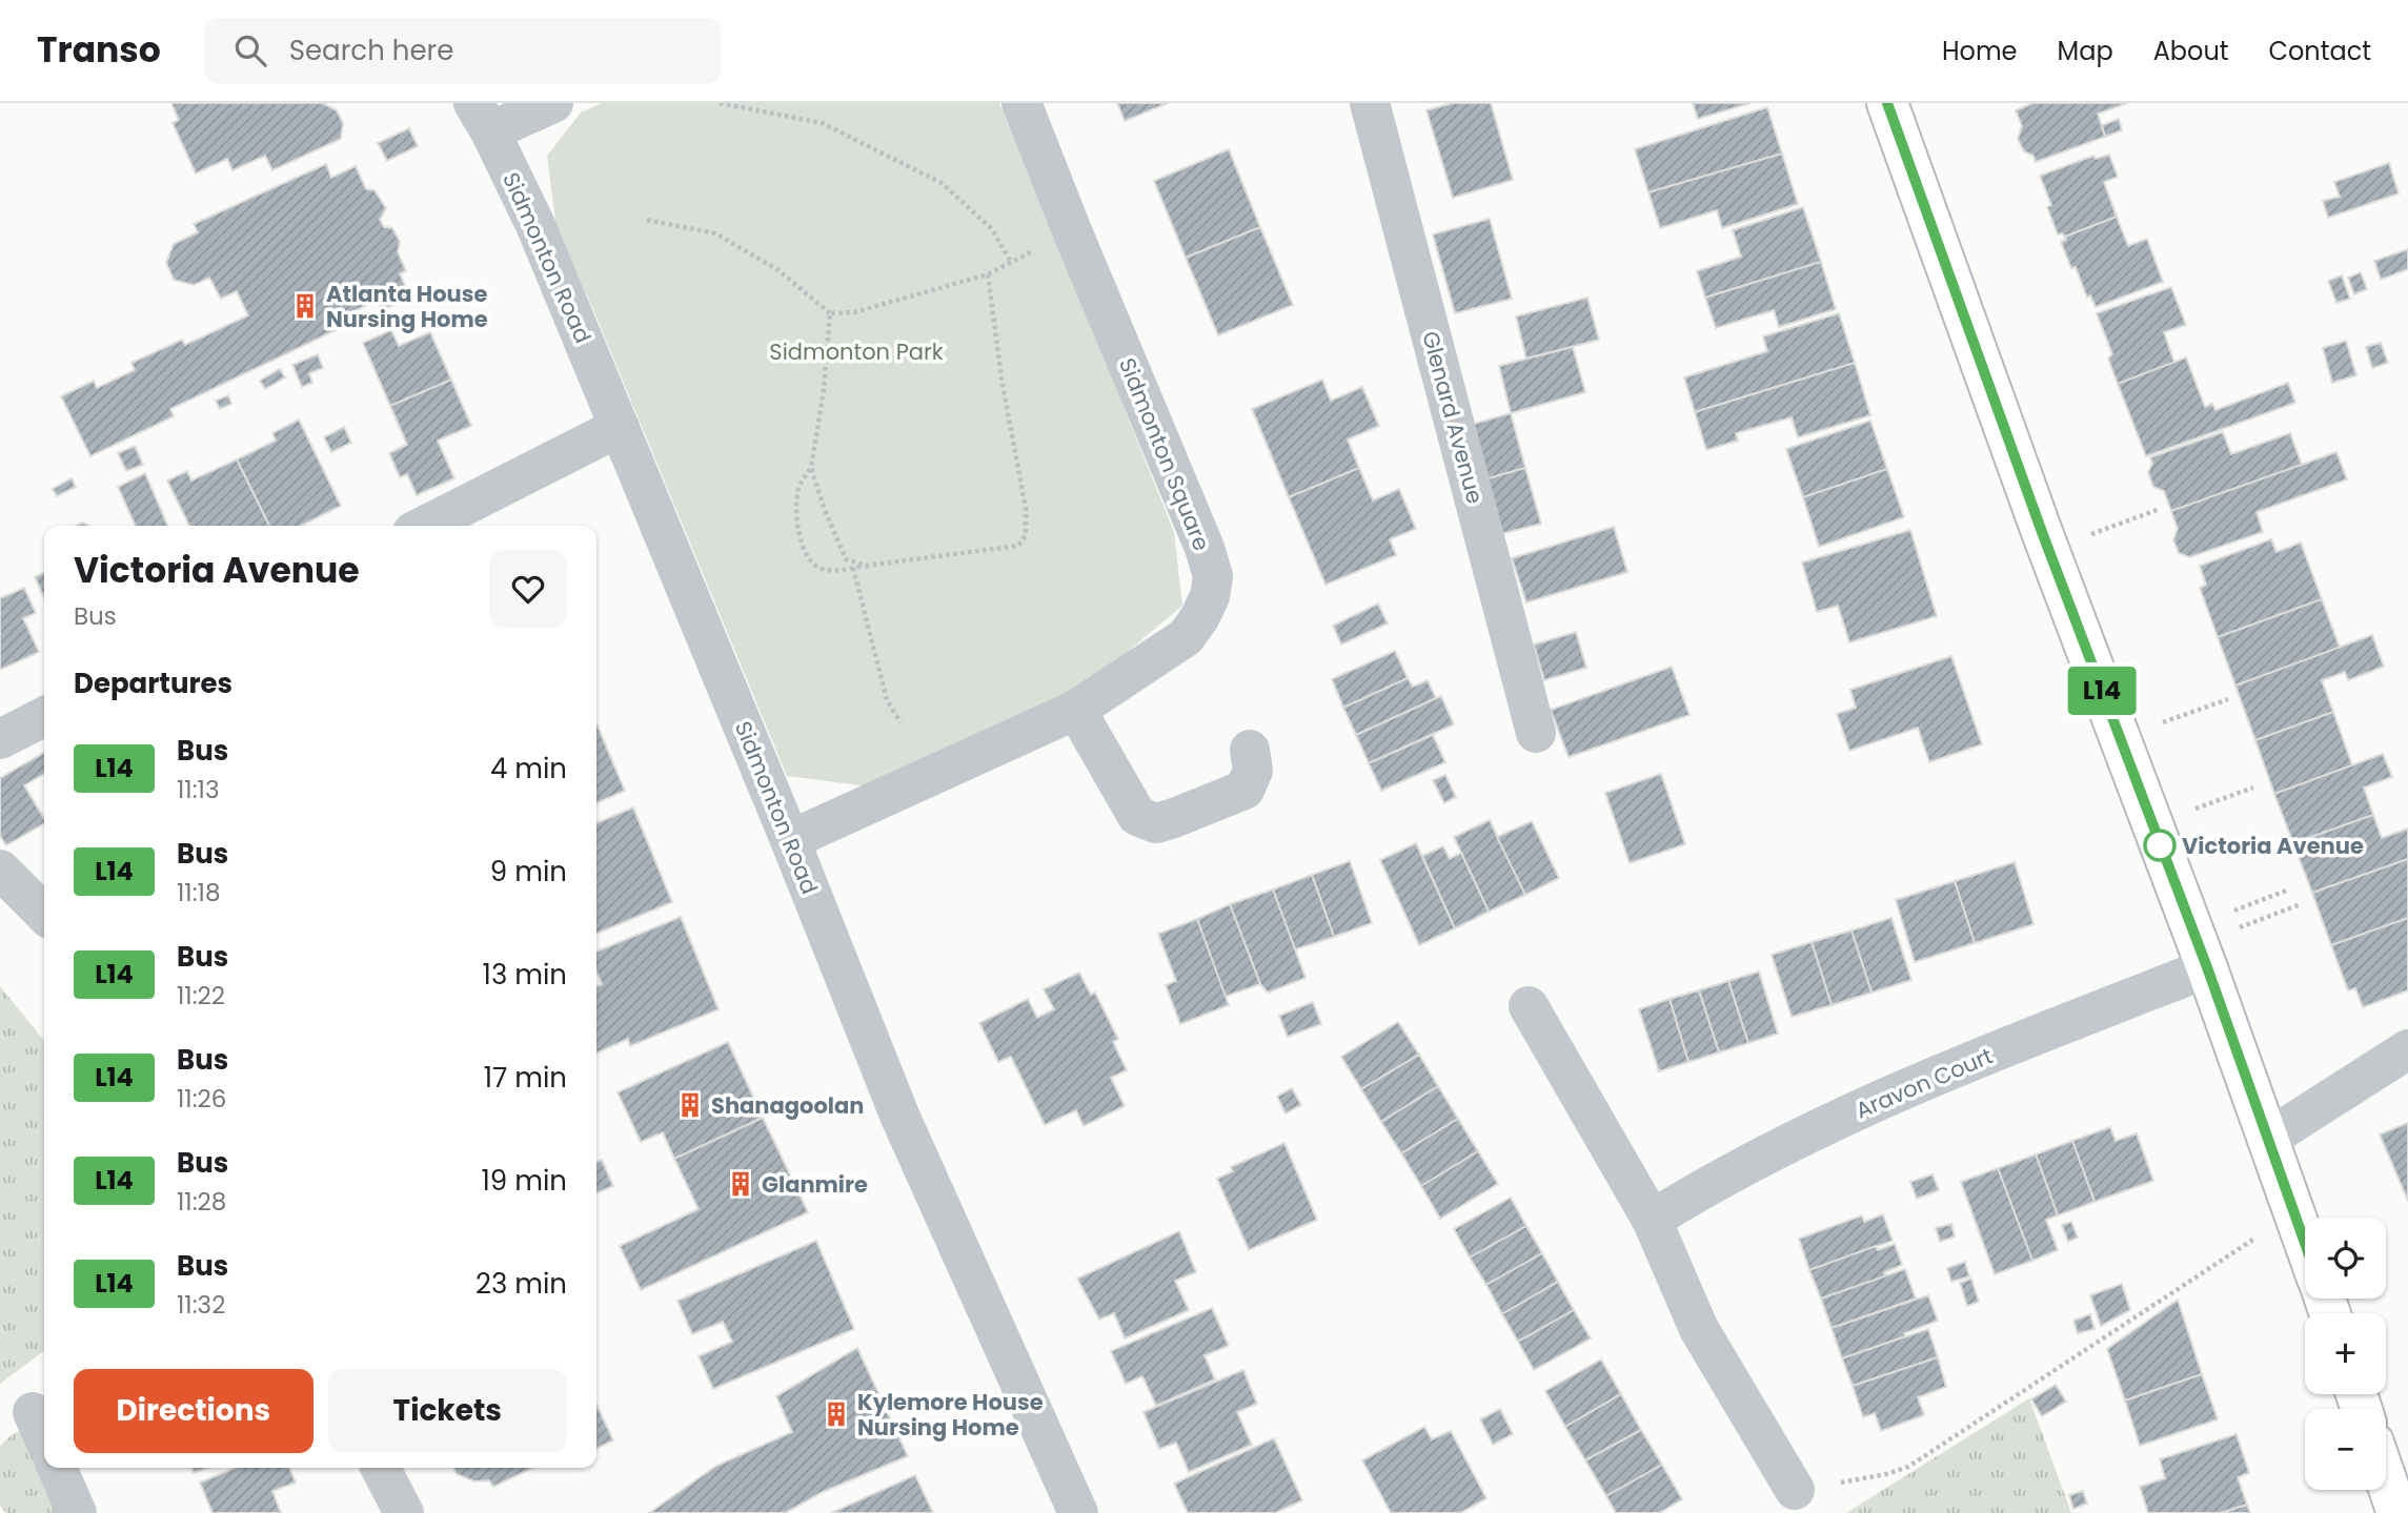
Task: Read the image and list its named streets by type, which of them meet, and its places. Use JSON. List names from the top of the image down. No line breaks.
{"streets":{"street":["Sidmonton Road","Glenard Avenue","Sidmonton Square","Aravon Court"]},"crossings":[["Sidmonton Road","Sidmonton Square"]],"parks":["Sidmonton Park"],"places":{"building":["Atlanta House Nursing Home","Shanagoolan","Glanmire","Kylemore House Nursing Home"],"other":["Victoria Avenue"]},"lines":["bus line L14"],"page":{"header":"Transo","search":"Search here","nav":["Home","Map","About","Contact"],"on_map":"L14","heading":[["Victoria Avenue","Bus"],"Departures"],"list":[{"mark":"L14","name":"Bus","note":"11:13","value":"4 min"},{"mark":"L14","name":"Bus","note":"11:18","value":"9 min"},{"mark":"L14","name":"Bus","note":"11:22","value":"13 min"},{"mark":"L14","name":"Bus","note":"11:26","value":"17 min"},{"mark":"L14","name":"Bus","note":"11:28","value":"19 min"},{"mark":"L14","name":"Bus","note":"11:32","value":"23 min"}],"map_buttons":["+","−"],"buttons":["Directions","Tickets"]}}
